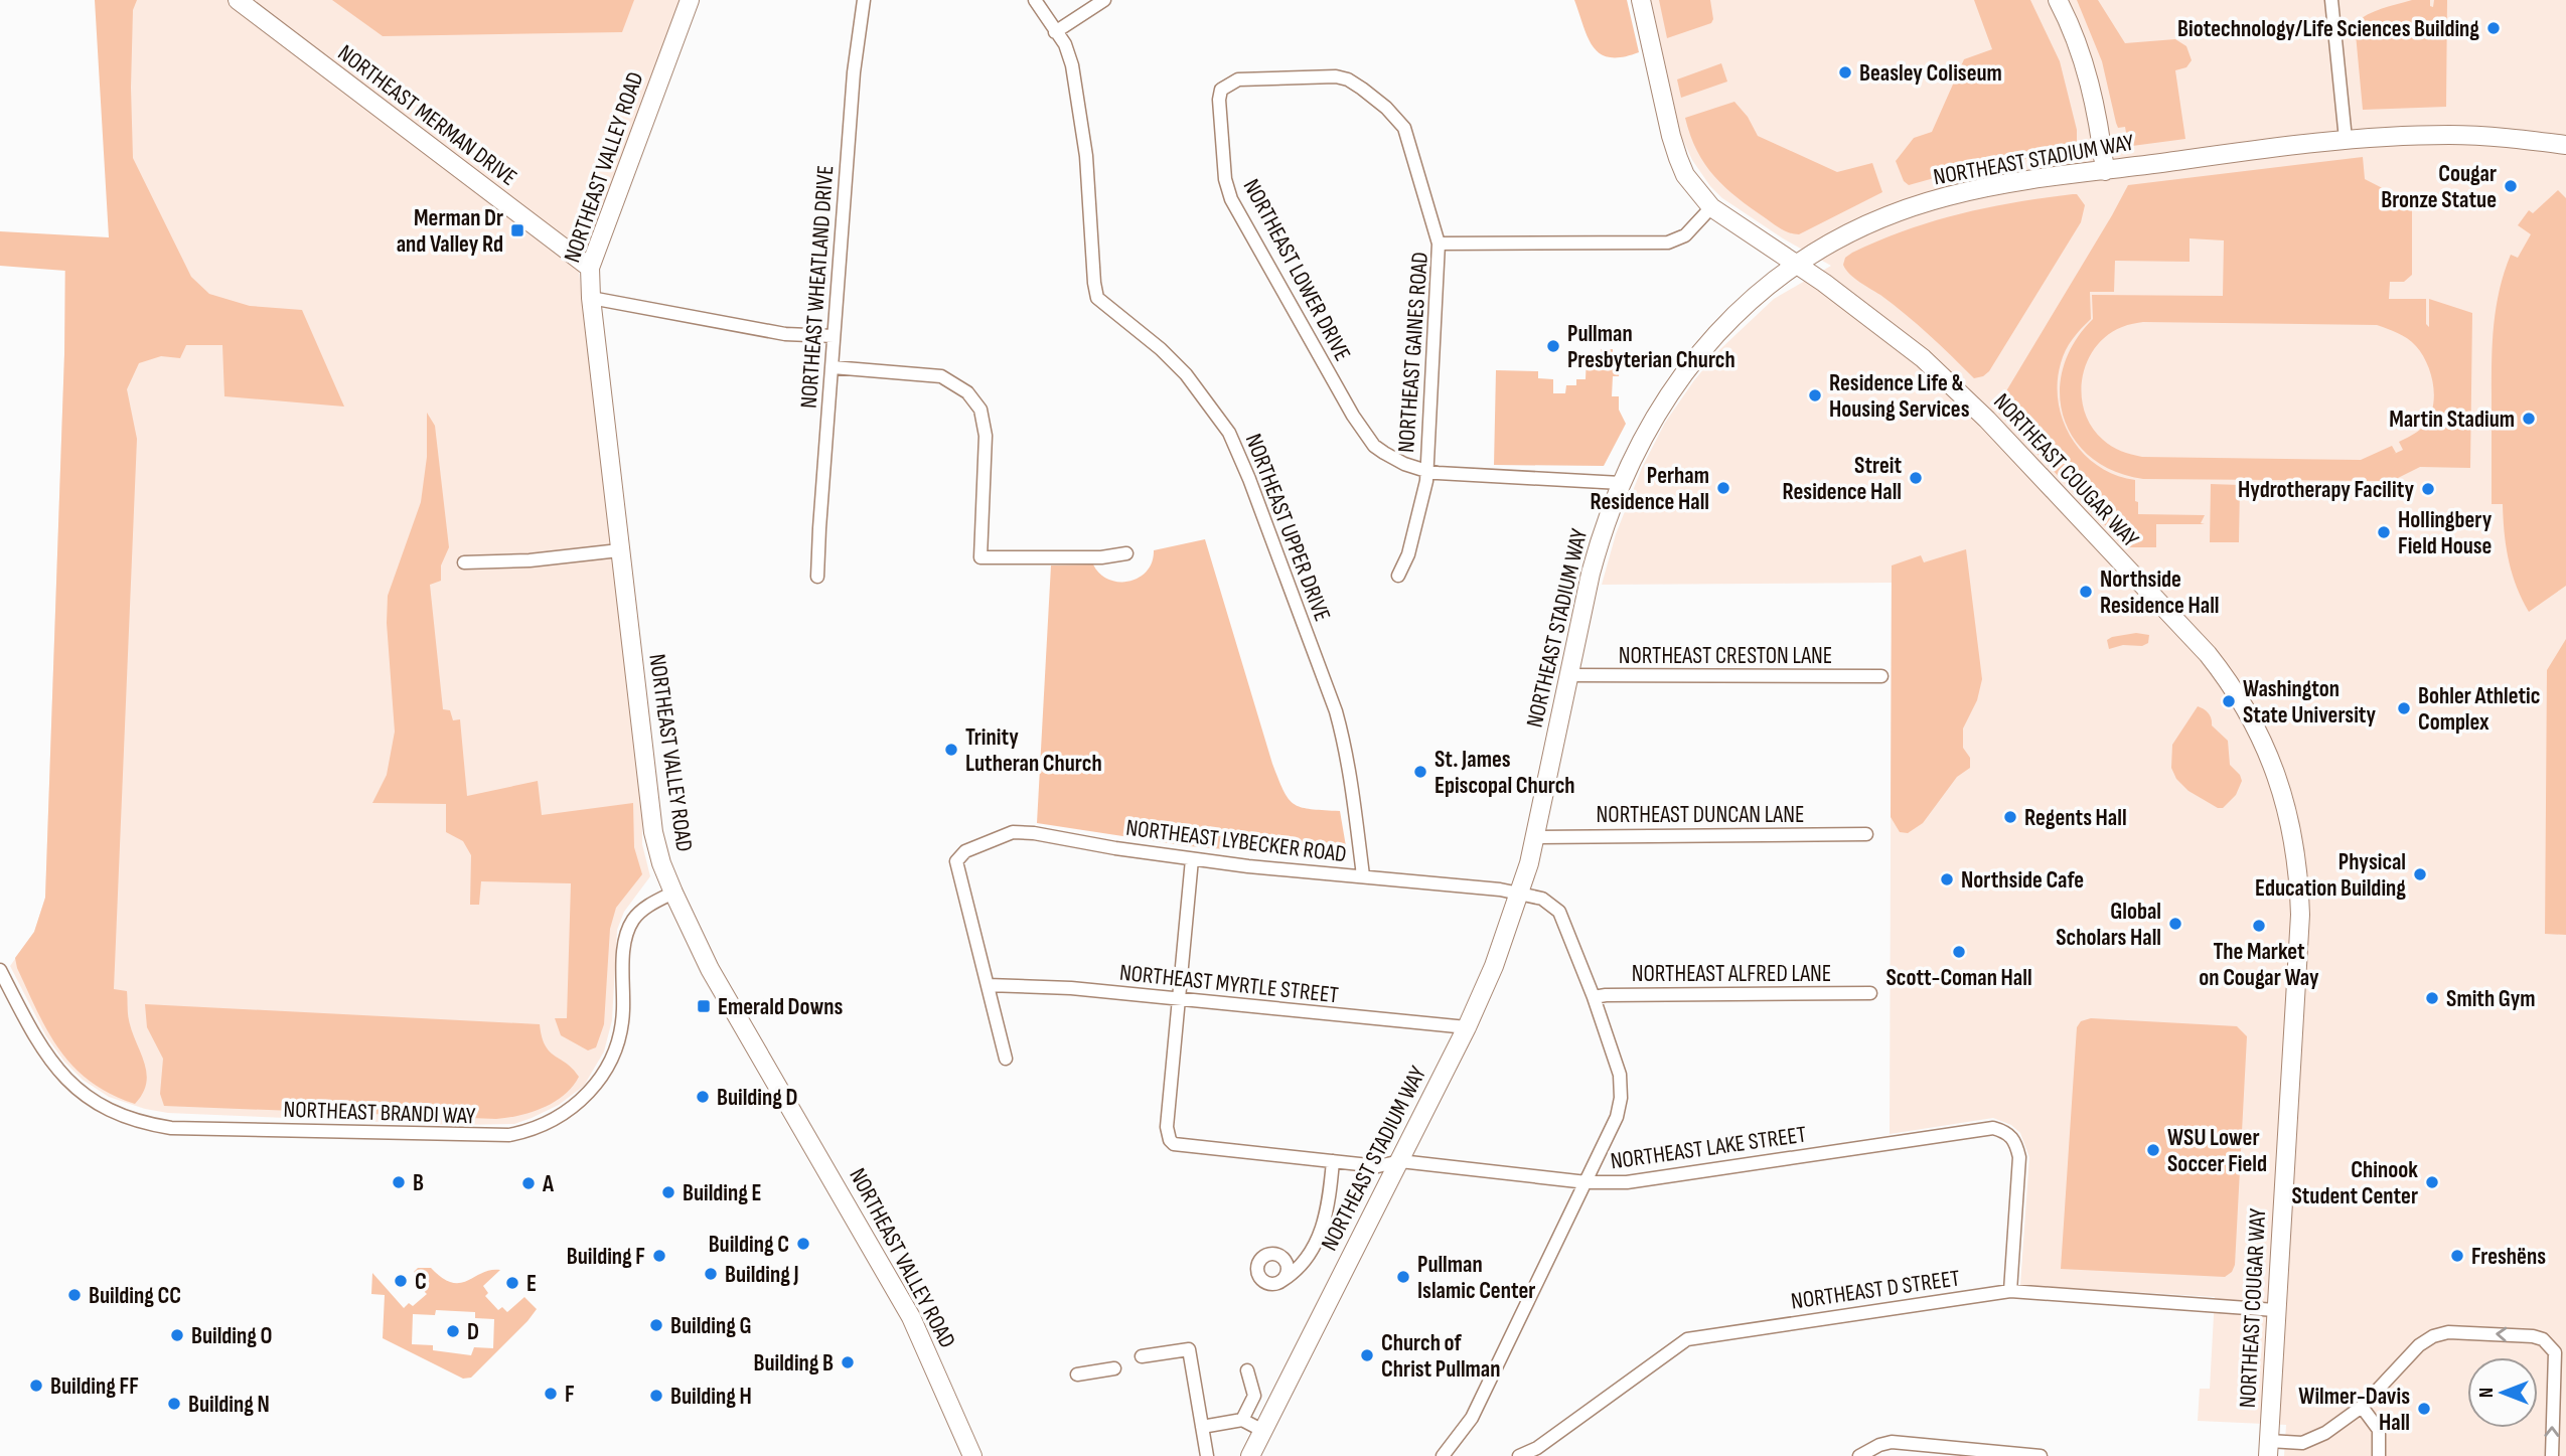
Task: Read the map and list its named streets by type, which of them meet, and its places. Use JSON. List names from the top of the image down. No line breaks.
{"streets":{"street":["NORTHEAST MERMAN DRIVE","NORTHEAST STADIUM WAY","NORTHEAST VALLEY ROAD","NORTHEAST LOWER DRIVE","NORTHEAST WHEATLAND DRIVE","NORTHEAST GAINES ROAD","NORTHEAST COUGAR WAY","NORTHEAST UPPER DRIVE","NORTHEAST CRESTON LANE","NORTHEAST DUNCAN LANE","NORTHEAST LYBECKER ROAD","NORTHEAST ALFRED LANE","NORTHEAST MYRTLE STREET","NORTHEAST BRANDI WAY","NORTHEAST LAKE STREET","NORTHEAST D STREET"]},"crossings":[["NORTHEAST MERMAN DRIVE","NORTHEAST VALLEY ROAD"],["NORTHEAST STADIUM WAY","NORTHEAST LOWER DRIVE"],["NORTHEAST STADIUM WAY","NORTHEAST COUGAR WAY"],["NORTHEAST STADIUM WAY","NORTHEAST CRESTON LANE"],["NORTHEAST STADIUM WAY","NORTHEAST DUNCAN LANE"],["NORTHEAST STADIUM WAY","NORTHEAST LYBECKER ROAD"],["NORTHEAST STADIUM WAY","NORTHEAST MYRTLE STREET"],["NORTHEAST STADIUM WAY","NORTHEAST LAKE STREET"],["NORTHEAST VALLEY ROAD","NORTHEAST BRANDI WAY"],["NORTHEAST LOWER DRIVE","NORTHEAST GAINES ROAD"],["NORTHEAST GAINES ROAD","NORTHEAST COUGAR WAY"],["NORTHEAST COUGAR WAY","NORTHEAST D STREET"],["NORTHEAST UPPER DRIVE","NORTHEAST LYBECKER ROAD"],["NORTHEAST LYBECKER ROAD","NORTHEAST ALFRED LANE"],["NORTHEAST LYBECKER ROAD","NORTHEAST MYRTLE STREET"],["NORTHEAST LYBECKER ROAD","NORTHEAST LAKE STREET"],["NORTHEAST MYRTLE STREET","NORTHEAST LAKE STREET"],["NORTHEAST LAKE STREET","NORTHEAST D STREET"]],"places":{"other":["Biotechnology/Life Sciences Building","Beasley Coliseum","Cougar Bronze Statue","Pullman Presbyterian Church","Residence Life & Housing Services","Martin Stadium","Streit Residence Hall","Perham Residence Hall","Hydrotherapy Facility","Hollingbery Field House","Northside Residence Hall","Washington State University","Bohler Athletic Complex","Trinity Lutheran Church","St. James Episcopal Church","Regents Hall","Physical Education Building","Northside Cafe","Global Scholars Hall","The Market on Cougar Way","Scott-Coman Hall","Smith Gym","Building D","WSU Lower Soccer Field","B","Chinook Student Center","A","Building E","Building C","Building F","Freshëns","Building J","Pullman Islamic Center","C","E","Building CC","Building G","D","Building O","Church of Christ Pullman","Building B","Building FF","F","Building H","Building N","Wilmer-Davis Hall"],"transit":["Merman Dr and Valley Rd","Emerald Downs"]},"north":"left"}
